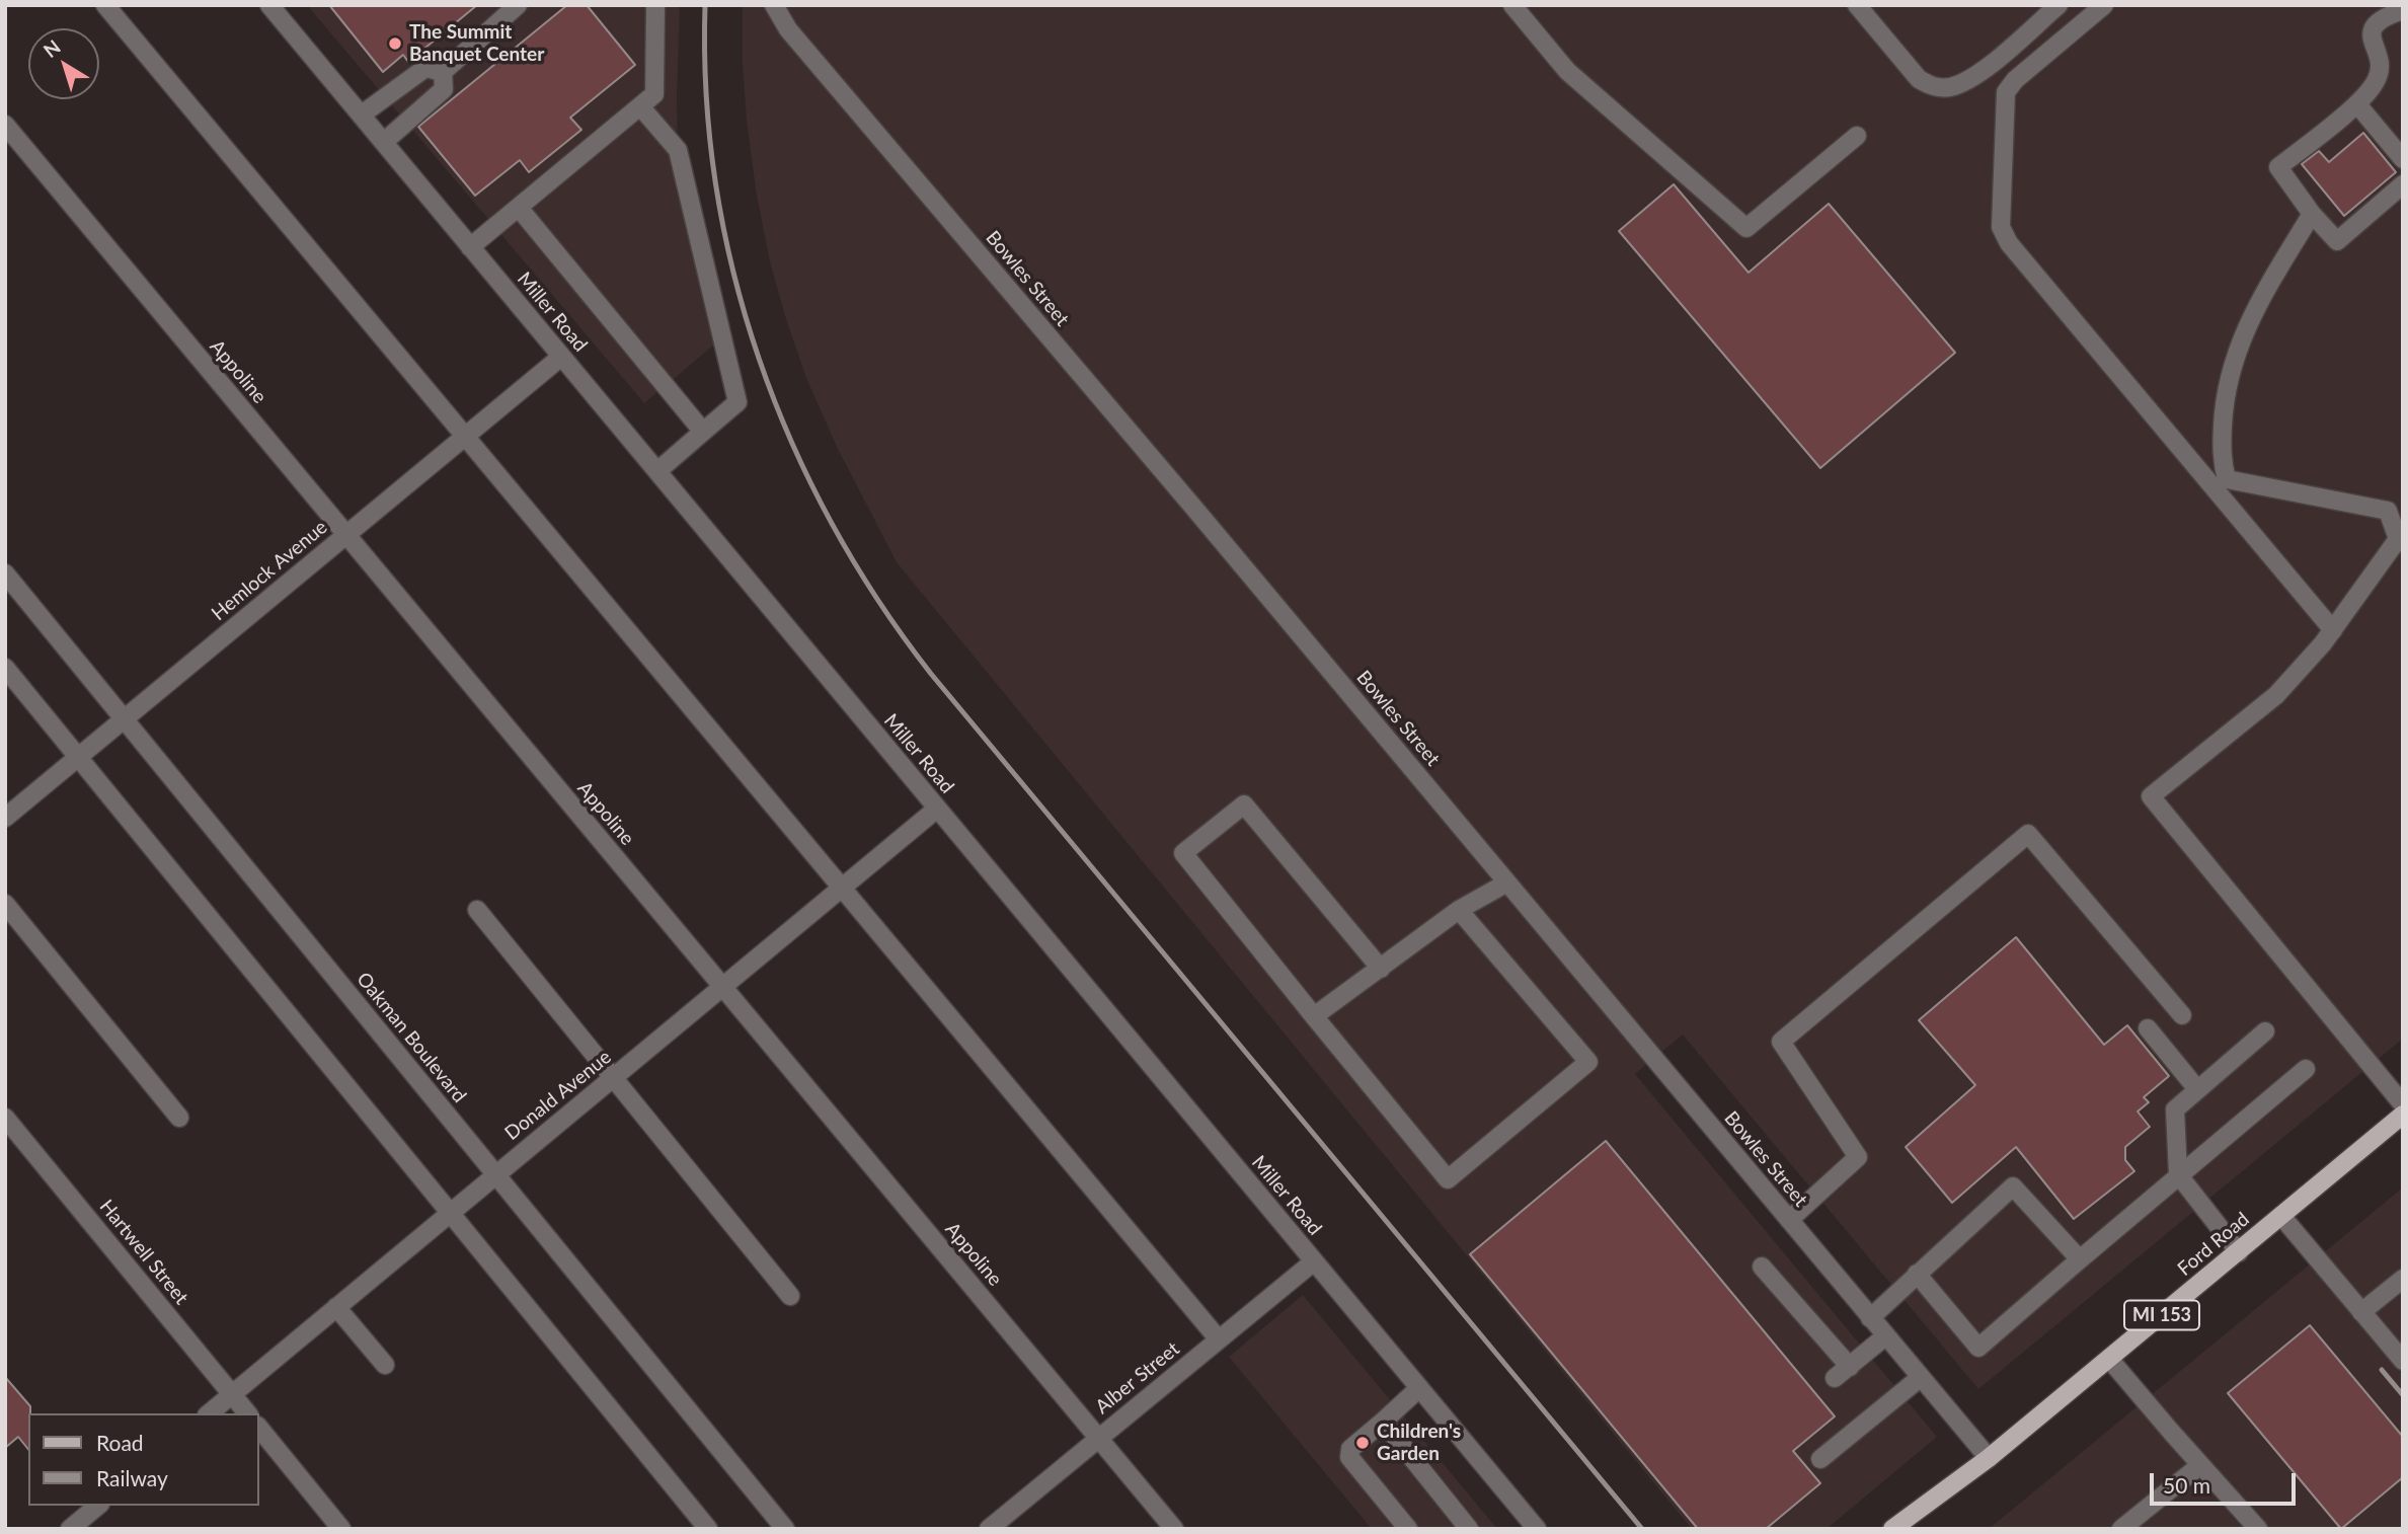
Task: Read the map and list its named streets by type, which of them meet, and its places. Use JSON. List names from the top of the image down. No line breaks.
{"streets":{"main road":["Ford Road","MI 153"],"street":["Bowles Street","Miller Road","Appoline","Hemlock Avenue","Oakman Boulevard","Donald Avenue","Hartwell Street","Alber Street"]},"crossings":[["Bowles Street","Ford Road"],["Miller Road","Hemlock Avenue"],["Miller Road","Donald Avenue"],["Miller Road","Alber Street"],["Appoline","Hemlock Avenue"],["Appoline","Donald Avenue"],["Appoline","Alber Street"],["Hemlock Avenue","Oakman Boulevard"],["Oakman Boulevard","Donald Avenue"],["Donald Avenue","Hartwell Street"]],"places":["The Summit Banquet Center","Children's Garden"],"legend":["Road","Railway"],"scale_bar":"50 m","north":"top left"}
